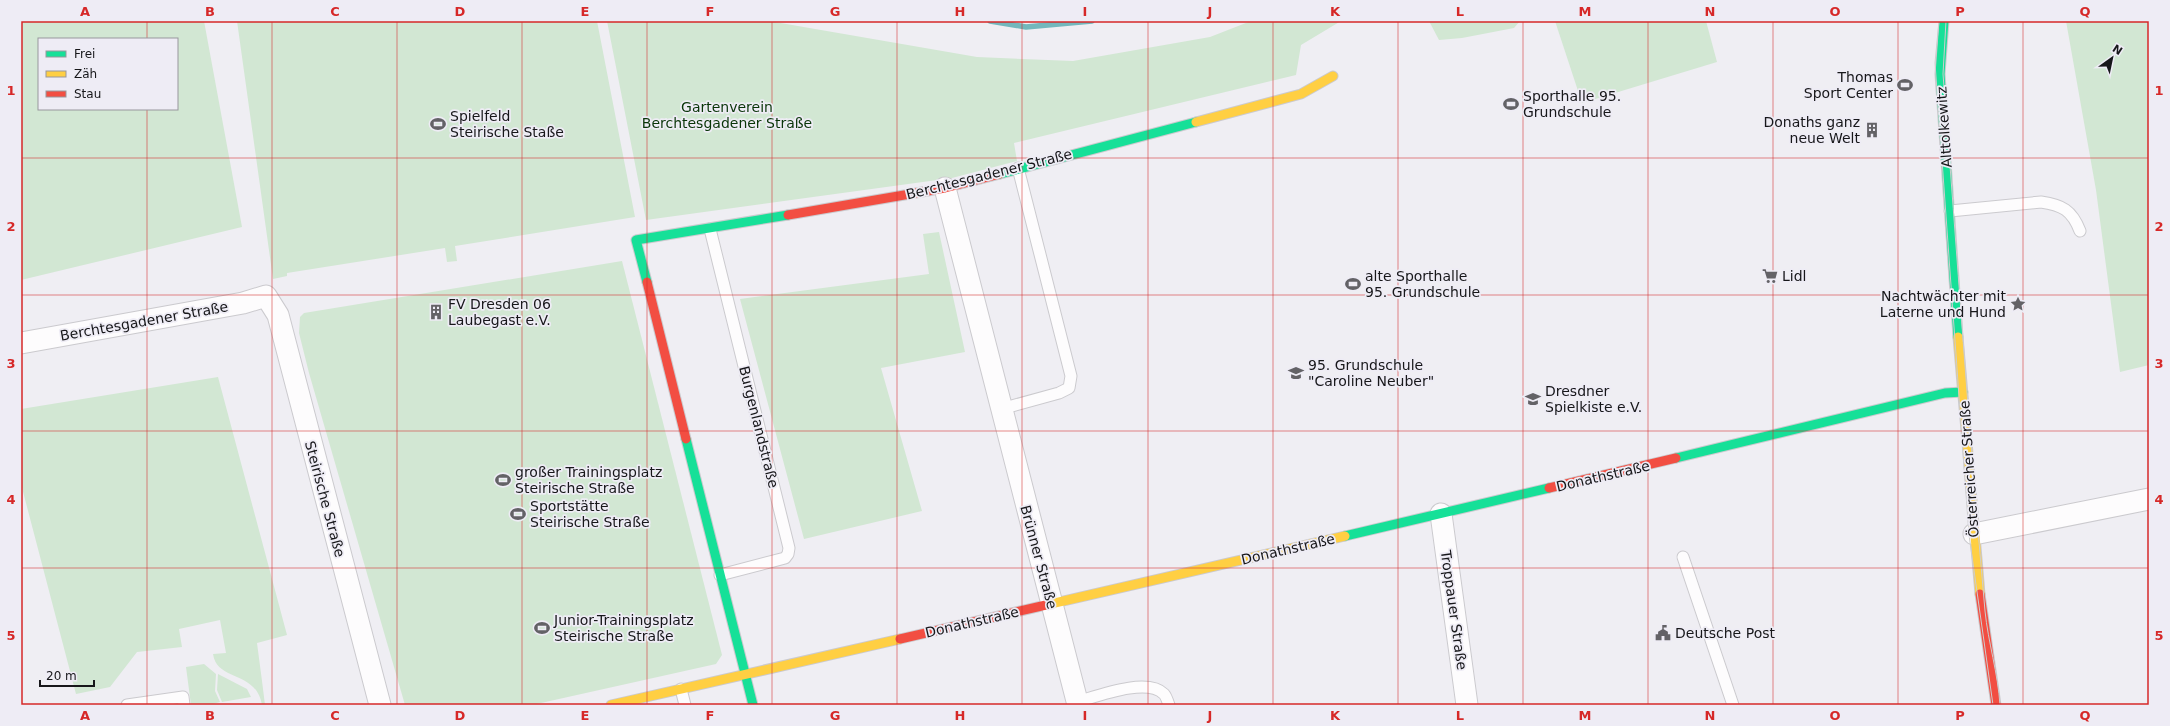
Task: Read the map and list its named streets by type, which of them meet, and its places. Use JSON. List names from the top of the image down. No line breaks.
{"streets":{"street":["Alttolkewitz","Berchtesgadener Straße","Österreicher Straße","Donathstraße","Steirische Straße","Brünner Straße","Troppauer Straße"],"lane":["Burgenlandstraße"]},"crossings":[["Alttolkewitz","Österreicher Straße"],["Berchtesgadener Straße","Burgenlandstraße"],["Berchtesgadener Straße","Steirische Straße"],["Berchtesgadener Straße","Brünner Straße"],["Österreicher Straße","Donathstraße"],["Donathstraße","Brünner Straße"],["Donathstraße","Troppauer Straße"]],"parks":["Gartenverein Berchtesgadener Straße"],"places":{"sports":["Thomas Sport Center","Sporthalle 95. Grundschule","Spielfeld Steirische Staße","alte Sporthalle 95. Grundschule","großer Trainingsplatz Steirische Straße","Sportstätte Steirische Straße","Junior-Trainingsplatz Steirische Straße"],"building":["Donaths ganz neue Welt","FV Dresden 06 Laubegast e.V."],"supermarket":["Lidl"],"place":["Nachtwächter mit Laterne und Hund"],"school or university":["95. Grundschule \"Caroline Neuber\"","Dresdner Spielkiste e.V."],"public building":["Deutsche Post"]},"legend":["Frei","Zäh","Stau"],"scale_bar":"20 m","north":"top right","grid":{"columns":["A","B","C","D","E","F","G","H","I","J","K","L","M","N","O","P","Q"],"rows":["1","2","3","4","5"]}}
